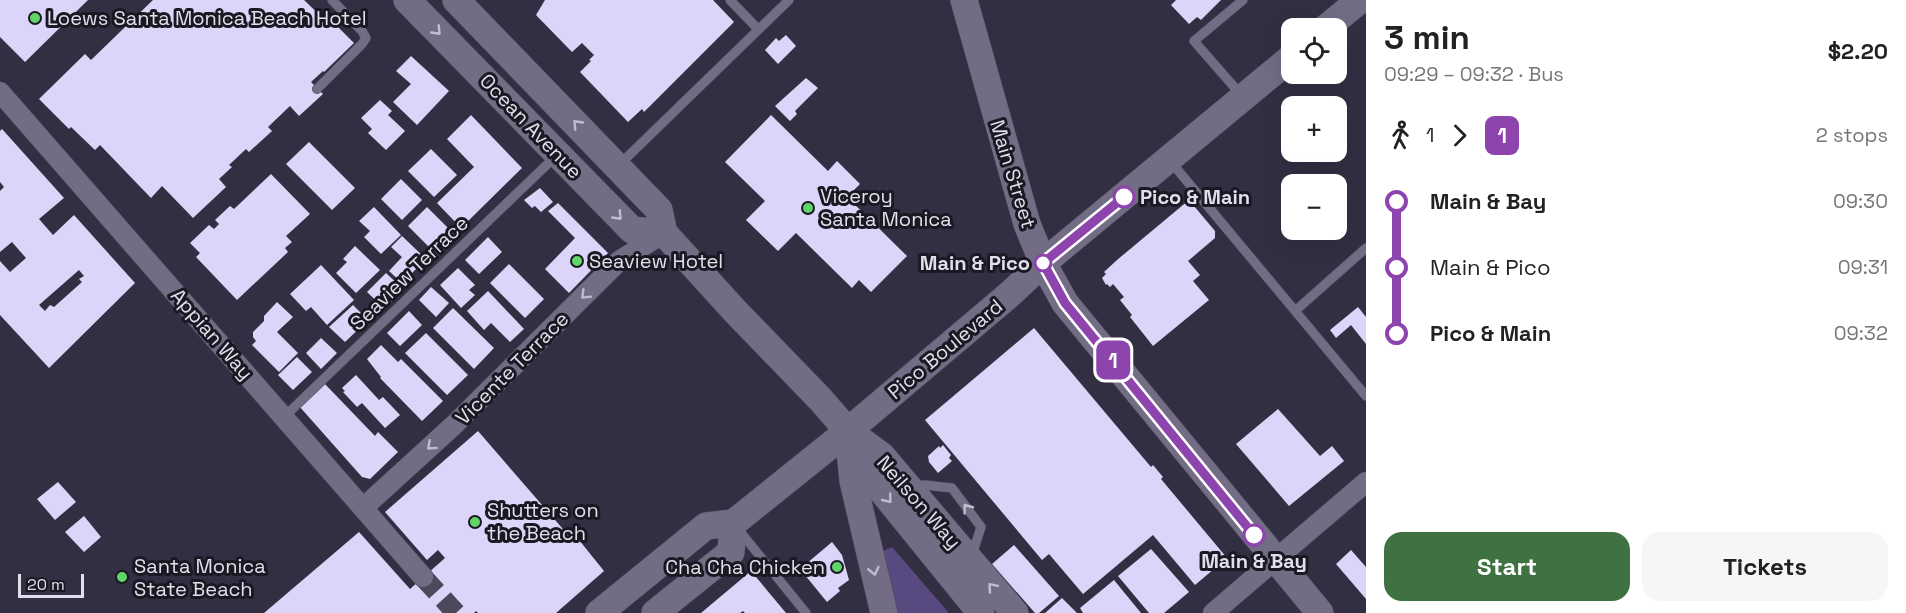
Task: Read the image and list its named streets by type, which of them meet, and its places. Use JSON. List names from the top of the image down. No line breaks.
{"streets":{"main road":["Ocean Avenue","Main Street","Pico Boulevard","Neilson Way"],"street":["Appian Way","Vicente Terrace"],"lane":["Seaview Terrace"]},"crossings":[["Ocean Avenue","Seaview Terrace"],["Ocean Avenue","Pico Boulevard"],["Ocean Avenue","Vicente Terrace"],["Ocean Avenue","Neilson Way"],["Main Street","Pico Boulevard"],["Seaview Terrace","Appian Way"],["Appian Way","Vicente Terrace"],["Pico Boulevard","Neilson Way"]],"one_way":["Vicente Terrace"],"places":["Loews Santa Monica Beach Hotel","Pico & Main","Viceroy Santa Monica","Seaview Hotel","Main & Pico","Shutters on the Beach","Main & Bay","Cha Cha Chicken","Santa Monica State Beach"],"lines":["bus line 1"],"scale_bar":"20 m","page":{"on_map":"1","heading":["3 min","09:29 – 09:32 · Bus","$2.20"],"map_buttons":["+","−"],"legs":["1","1","2 stops"],"list":[{"name":"Main & Bay","value":"09:30"},{"name":"Main & Pico","value":"09:31"},{"name":"Pico & Main","value":"09:32"}],"buttons":["Start","Tickets"],"scale":"20 m"}}
